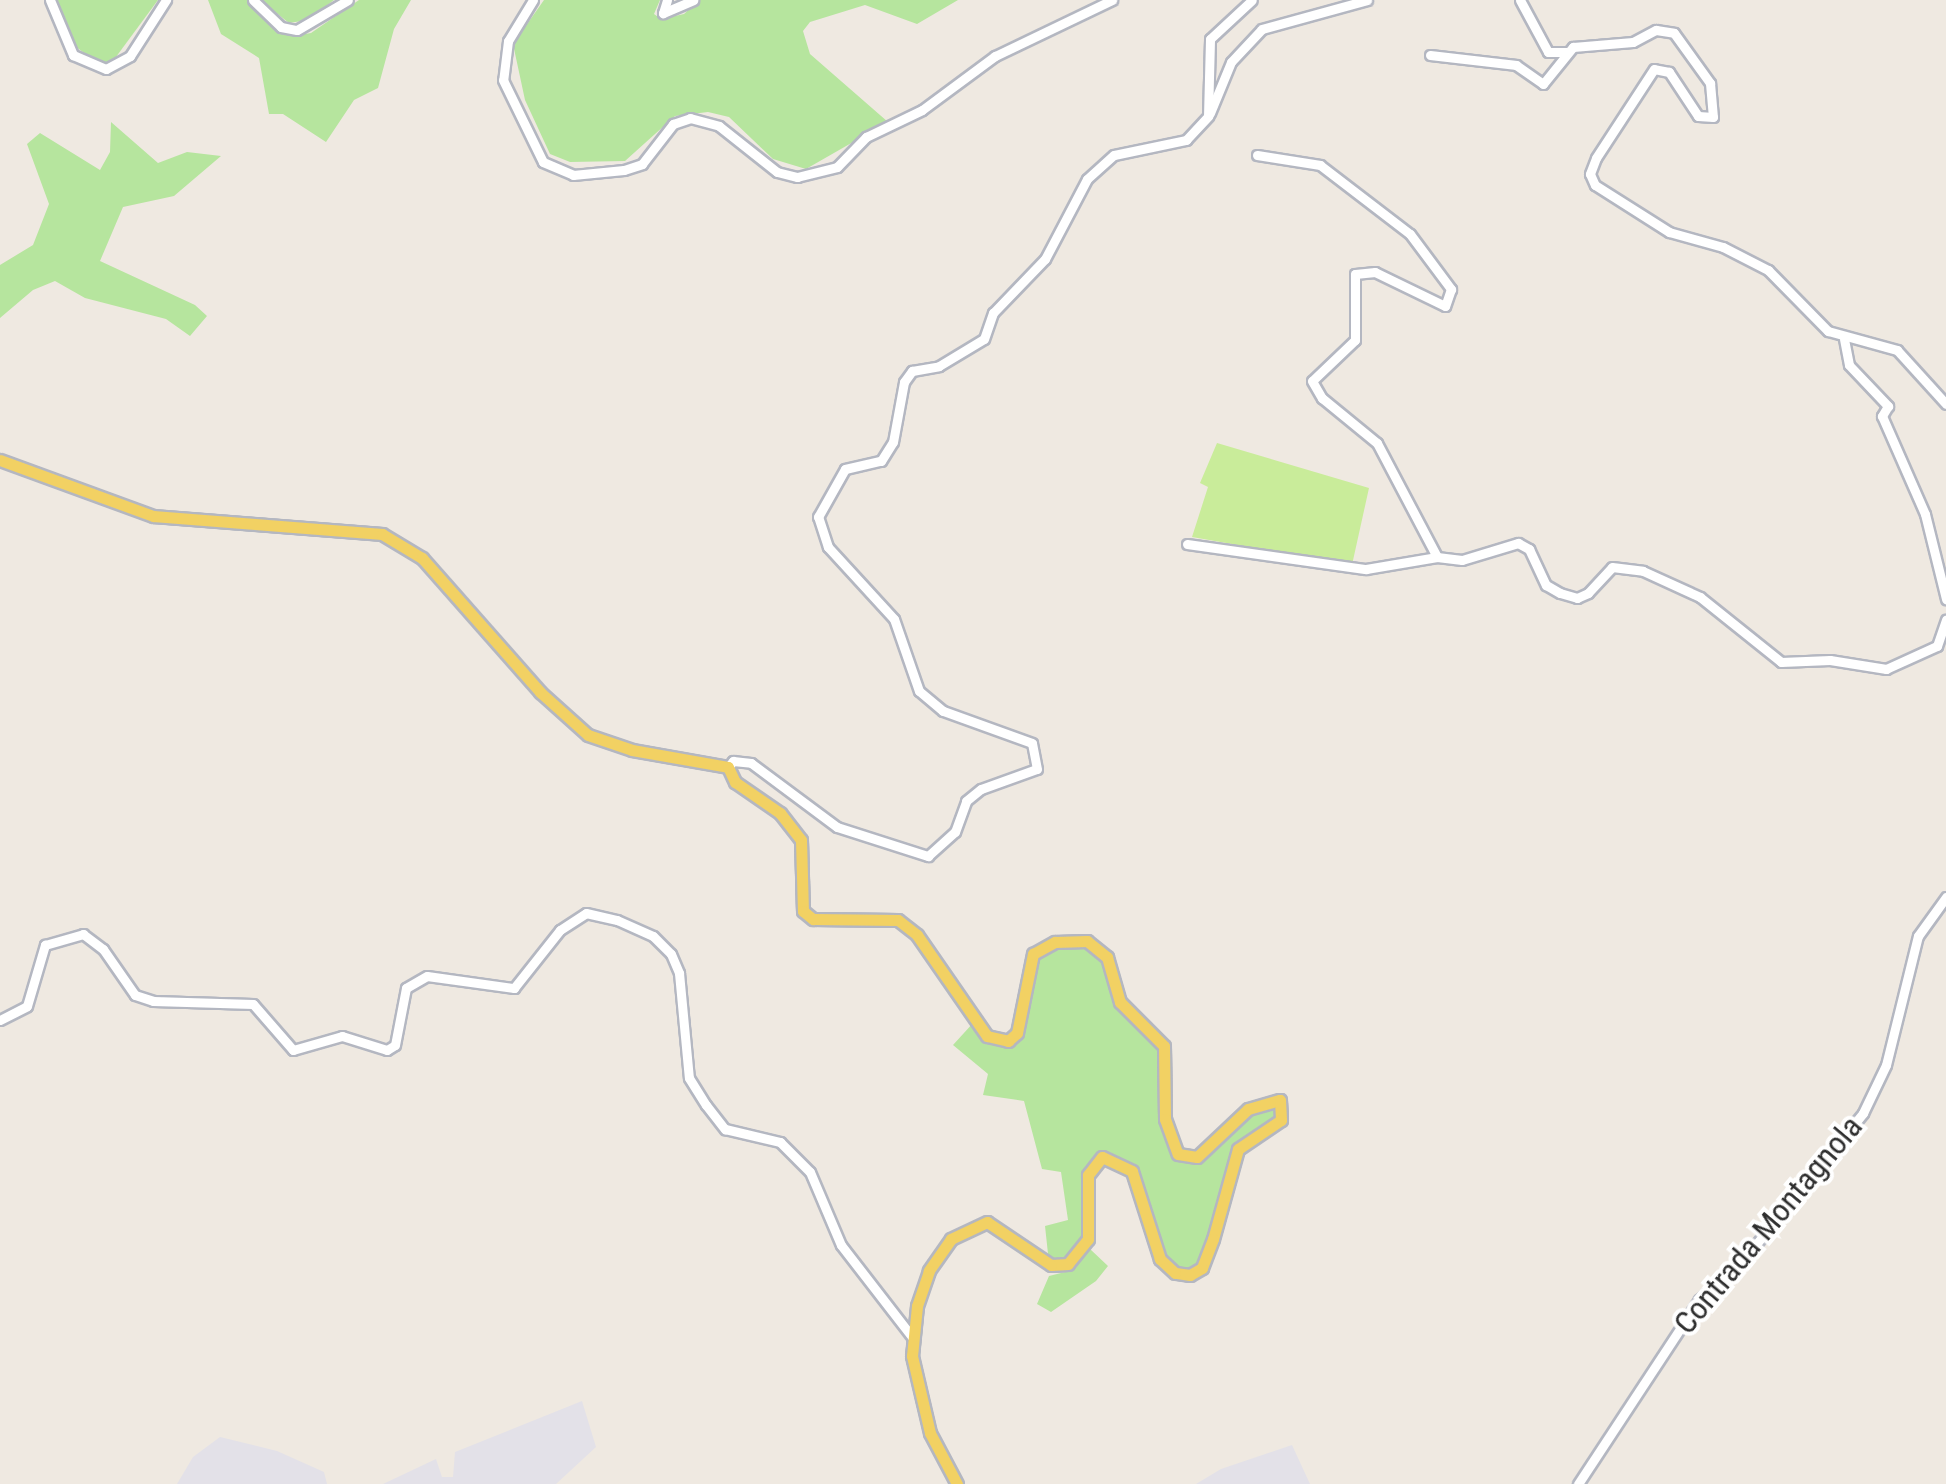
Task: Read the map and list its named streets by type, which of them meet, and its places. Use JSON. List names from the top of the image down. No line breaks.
{"streets":{"street":["Contrada Montagnola"]}}
